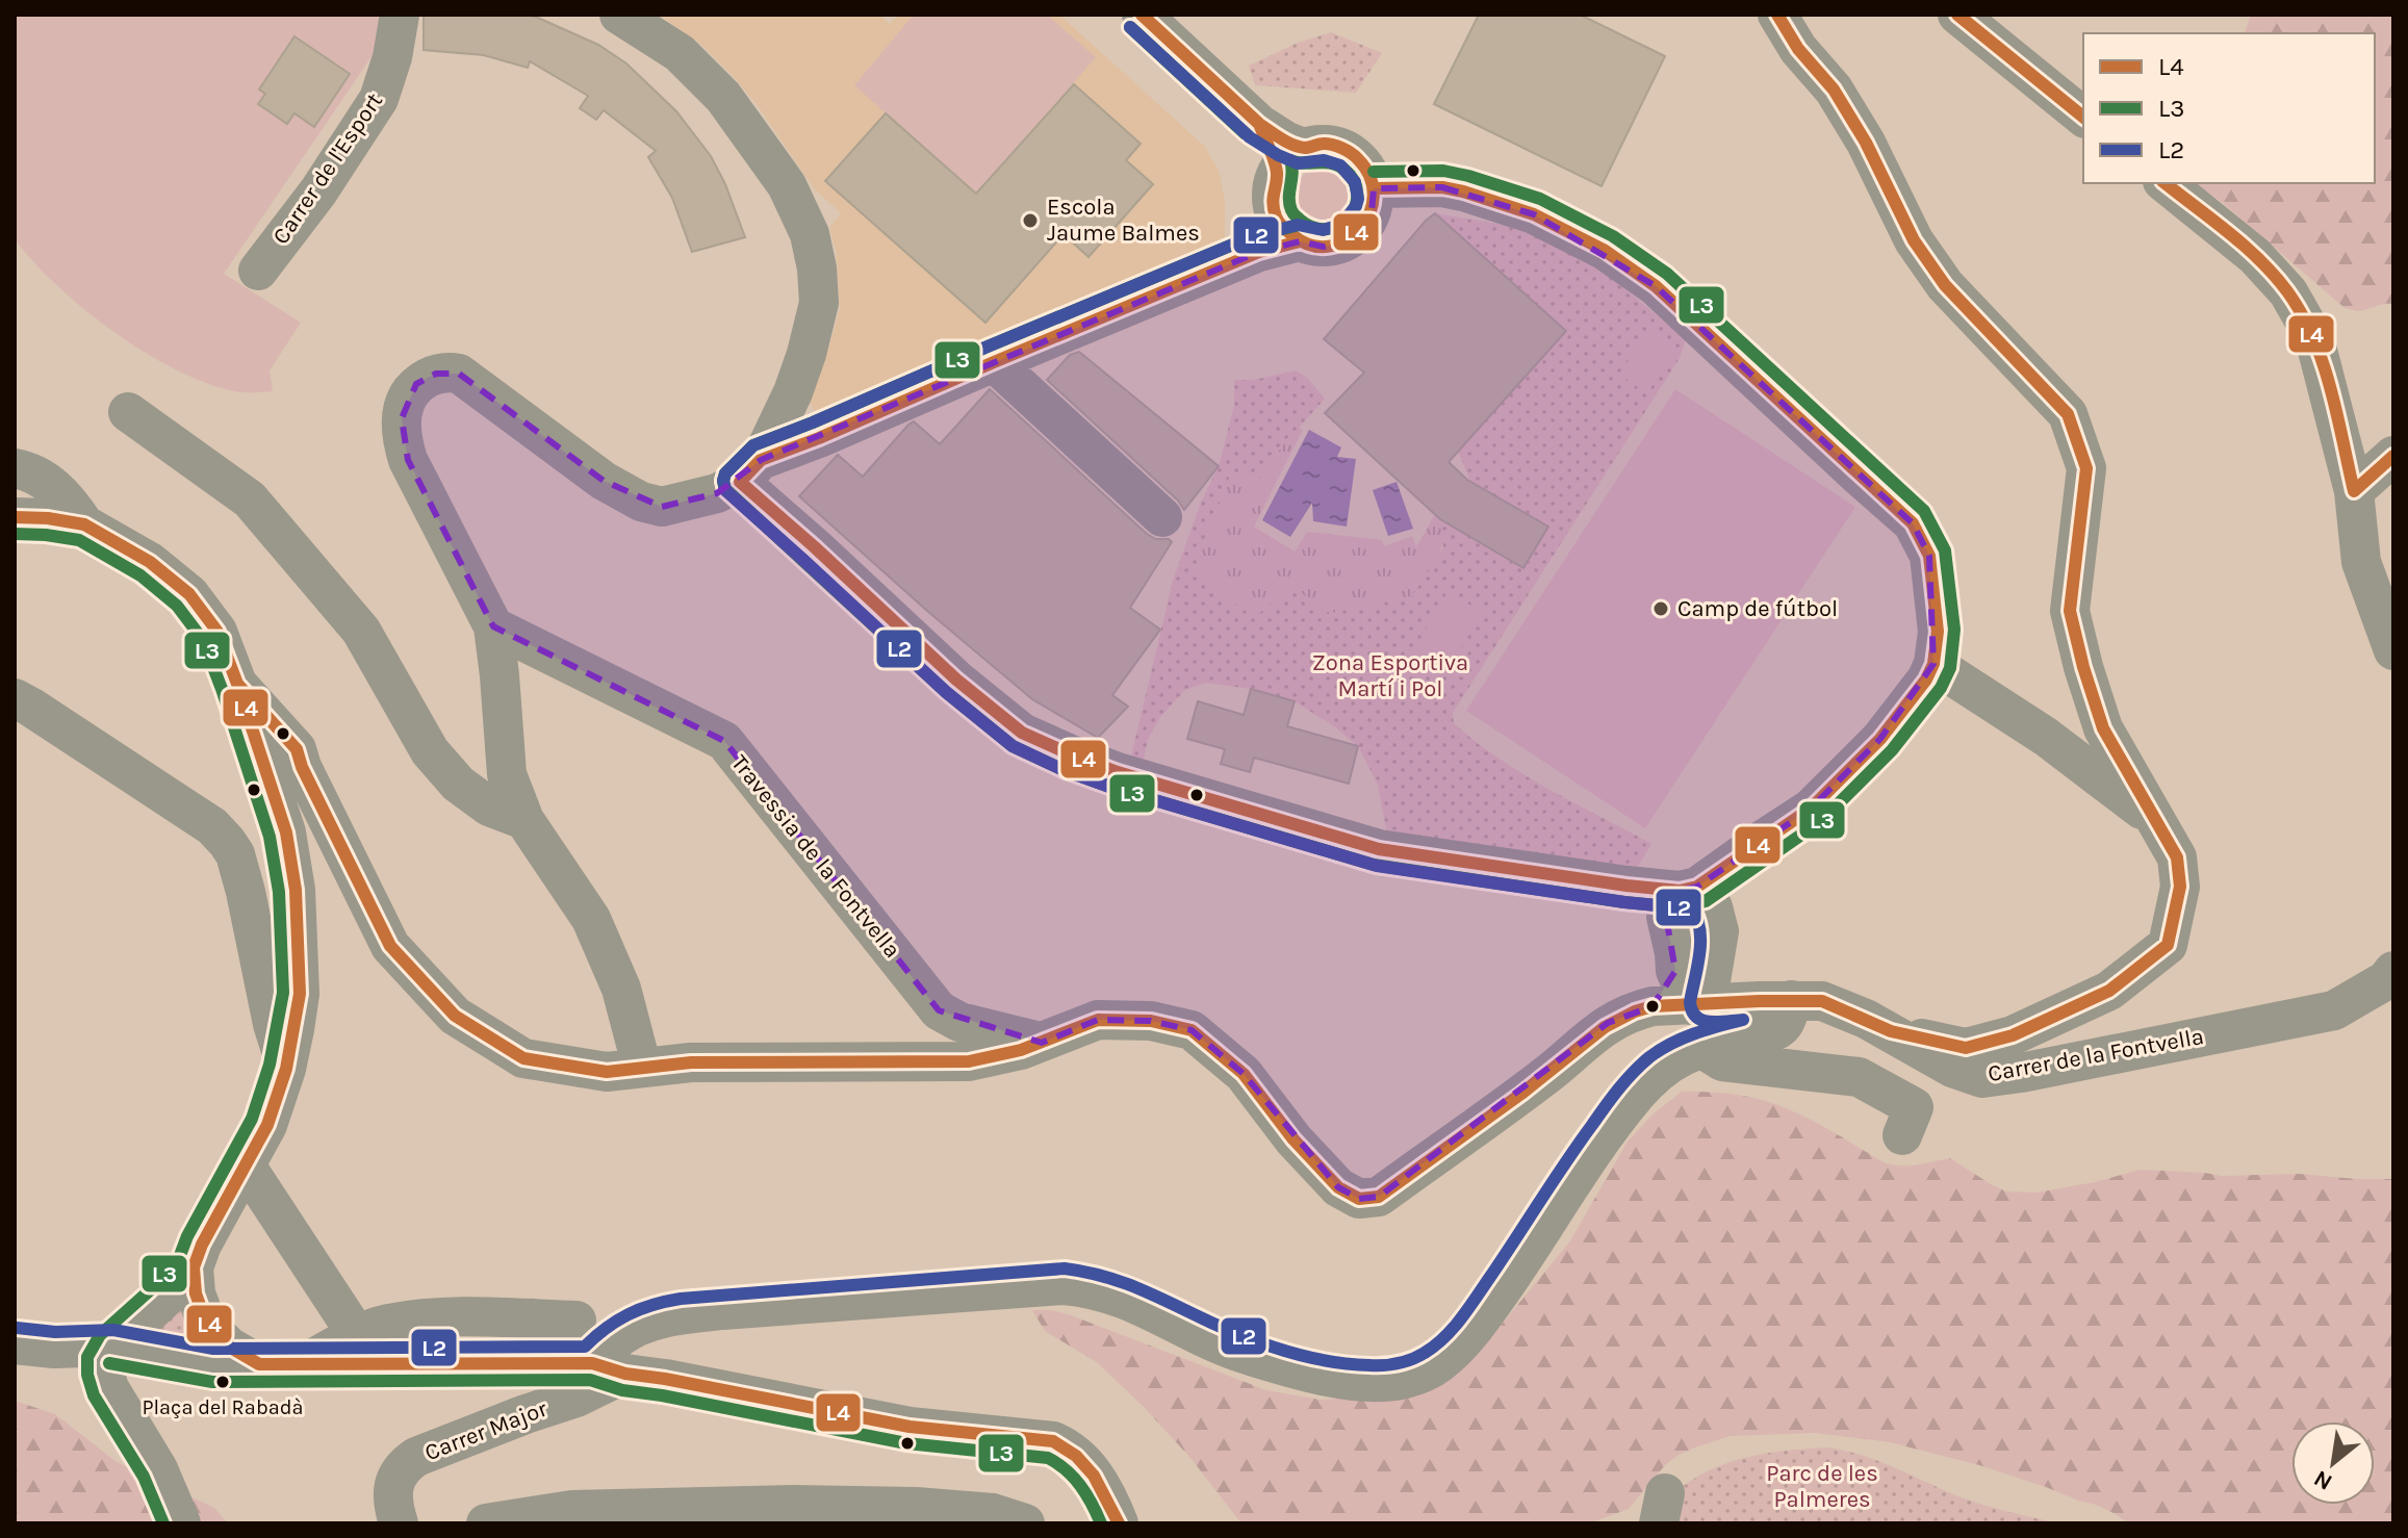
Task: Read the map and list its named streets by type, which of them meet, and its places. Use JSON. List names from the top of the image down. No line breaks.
{"streets":{"street":["Carrer de l'Esport","Travessia de la Fontvella","Carrer de la Fontvella","Carrer Major"]},"crossings":[["Travessia de la Fontvella","Carrer de la Fontvella"],["Carrer de la Fontvella","Carrer Major"]],"parks":["Zona Esportiva Martí i Pol","Parc de les Palmeres"],"places":["Escola Jaume Balmes","Camp de fútbol","Plaça del Rabadà"],"lines":["transit line L4","transit line L3","transit line L2"],"legend":["L4","L3","L2"],"north":"bottom left"}
